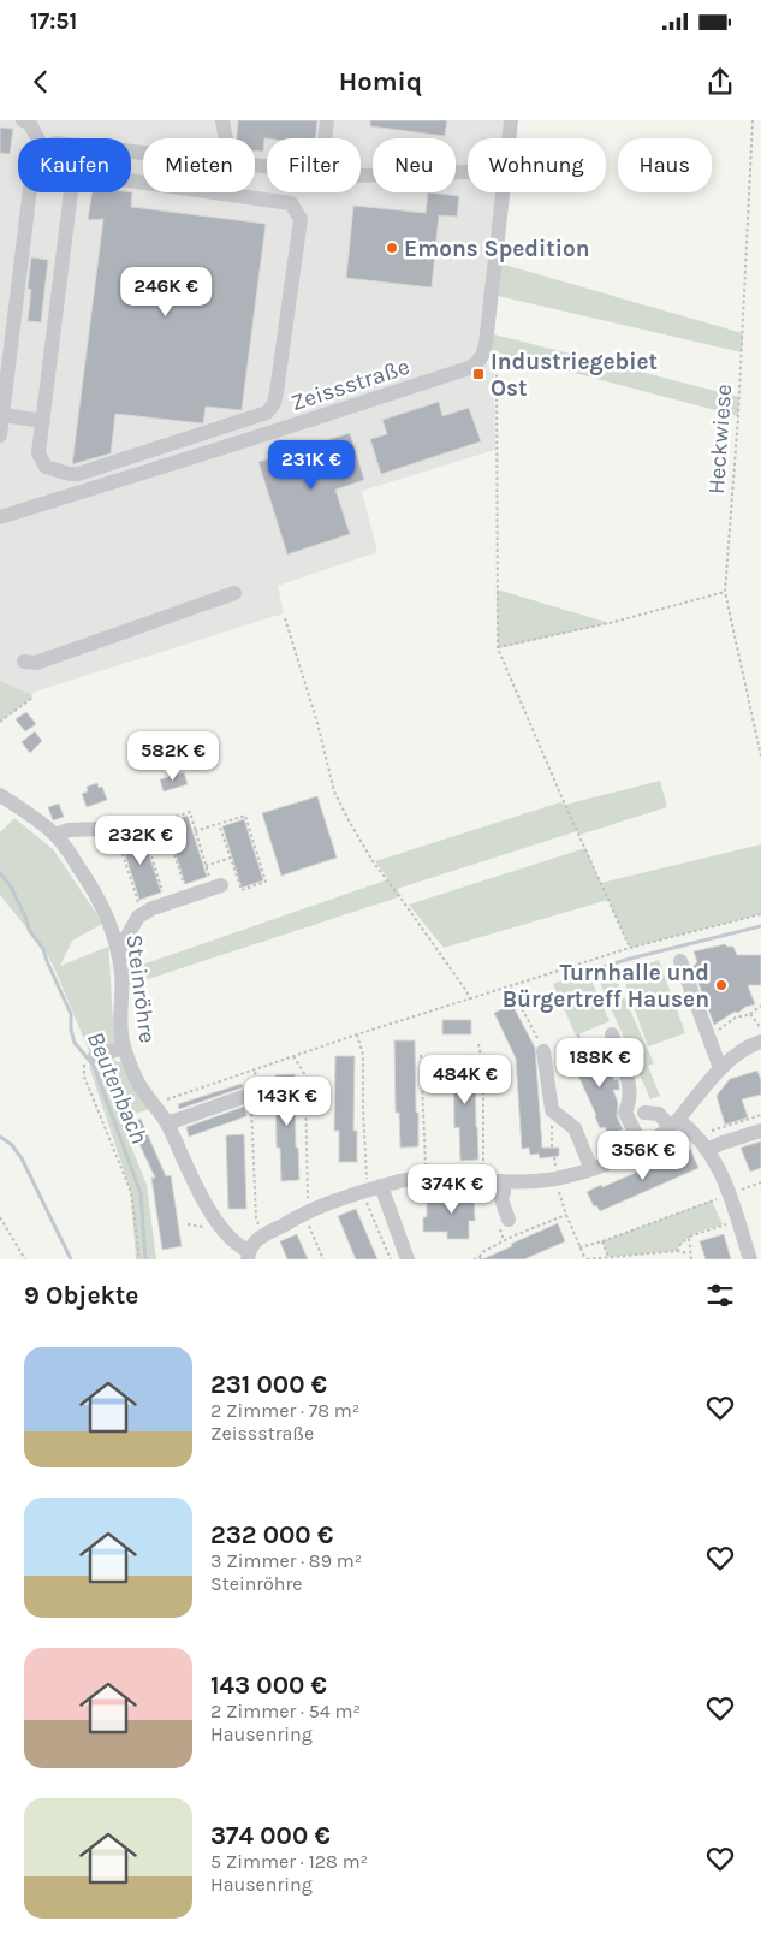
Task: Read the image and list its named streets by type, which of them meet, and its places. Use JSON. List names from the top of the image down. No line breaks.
{"streets":{"street":["Zeissstraße","Steinröhre"],"path":["Heckwiese"]},"water":["Beutenbach"],"places":{"other":["Emons Spedition","Turnhalle und Bürgertreff Hausen"],"transit":["Industriegebiet Ost"]},"page":{"status":"17:51","header":"Homiq","chip":["Kaufen","Mieten","Filter","Neu","Wohnung","Haus"],"price":["246K €","231K €","582K €","232K €","188K €","484K €","143K €","356K €","374K €"],"heading":"9 Objekte","list":[{"name":"231 000 €","note":"2 Zimmer · 78 m² · Zeissstraße"},{"name":"232 000 €","note":"3 Zimmer · 89 m² · Steinröhre"},{"name":"143 000 €","note":"2 Zimmer · 54 m² · Hausenring"},{"name":"374 000 €","note":"5 Zimmer · 128 m² · Hausenring"}]}}
